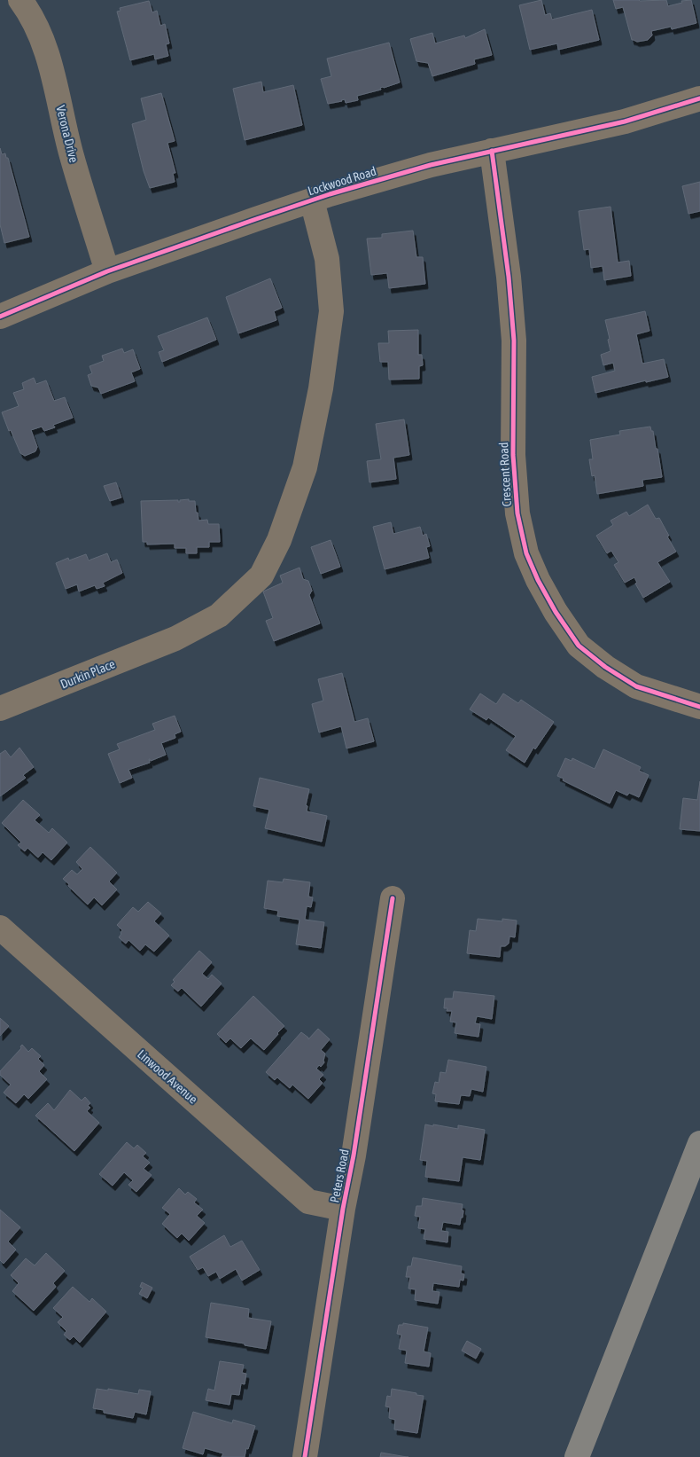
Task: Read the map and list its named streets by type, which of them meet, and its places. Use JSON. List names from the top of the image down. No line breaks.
{"streets":{"street":["Verona Drive","Lockwood Road","Crescent Road","Durkin Place","Linwood Avenue","Peters Road"]},"crossings":[["Verona Drive","Lockwood Road"],["Lockwood Road","Crescent Road"],["Lockwood Road","Durkin Place"],["Linwood Avenue","Peters Road"]]}
